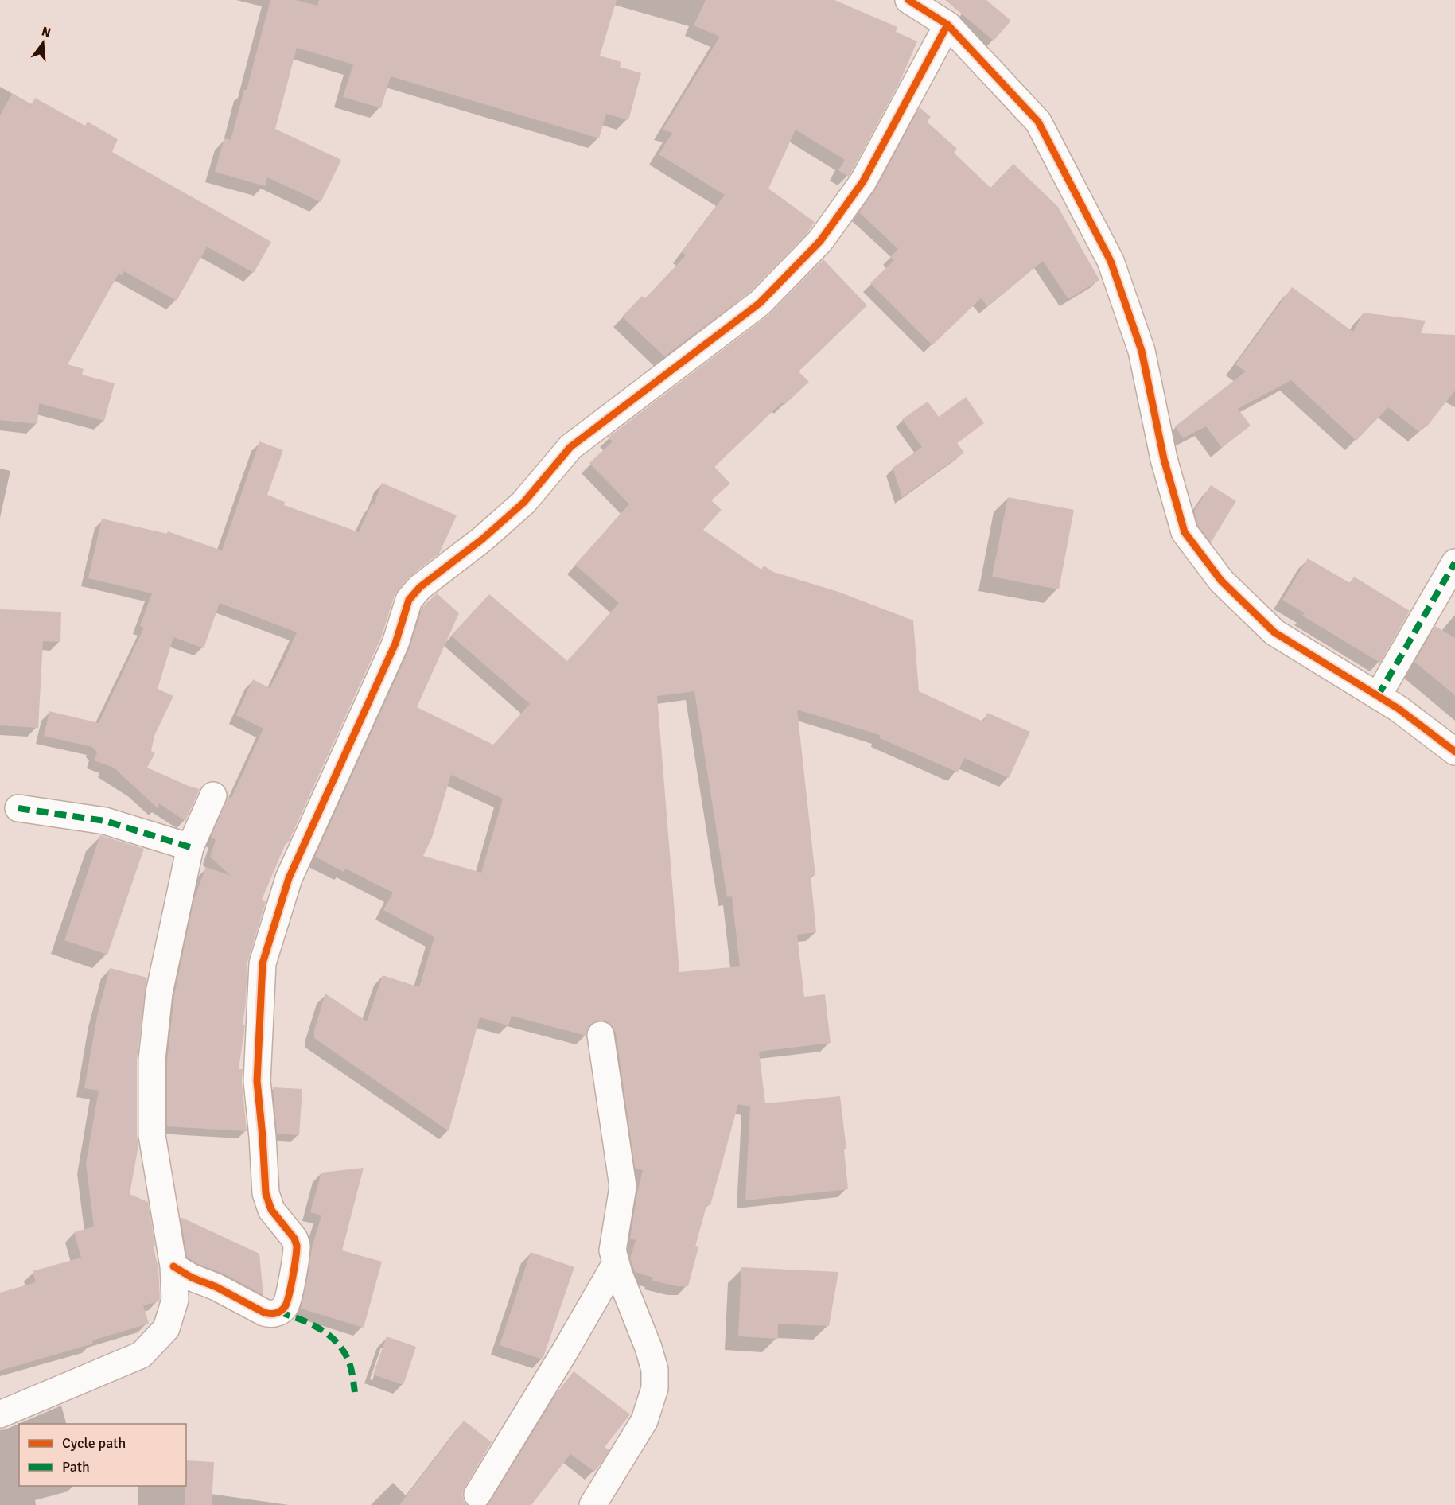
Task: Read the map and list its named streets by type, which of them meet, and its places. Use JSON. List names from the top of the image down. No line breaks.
{"legend":["Cycle path","Path"],"north":"top"}
